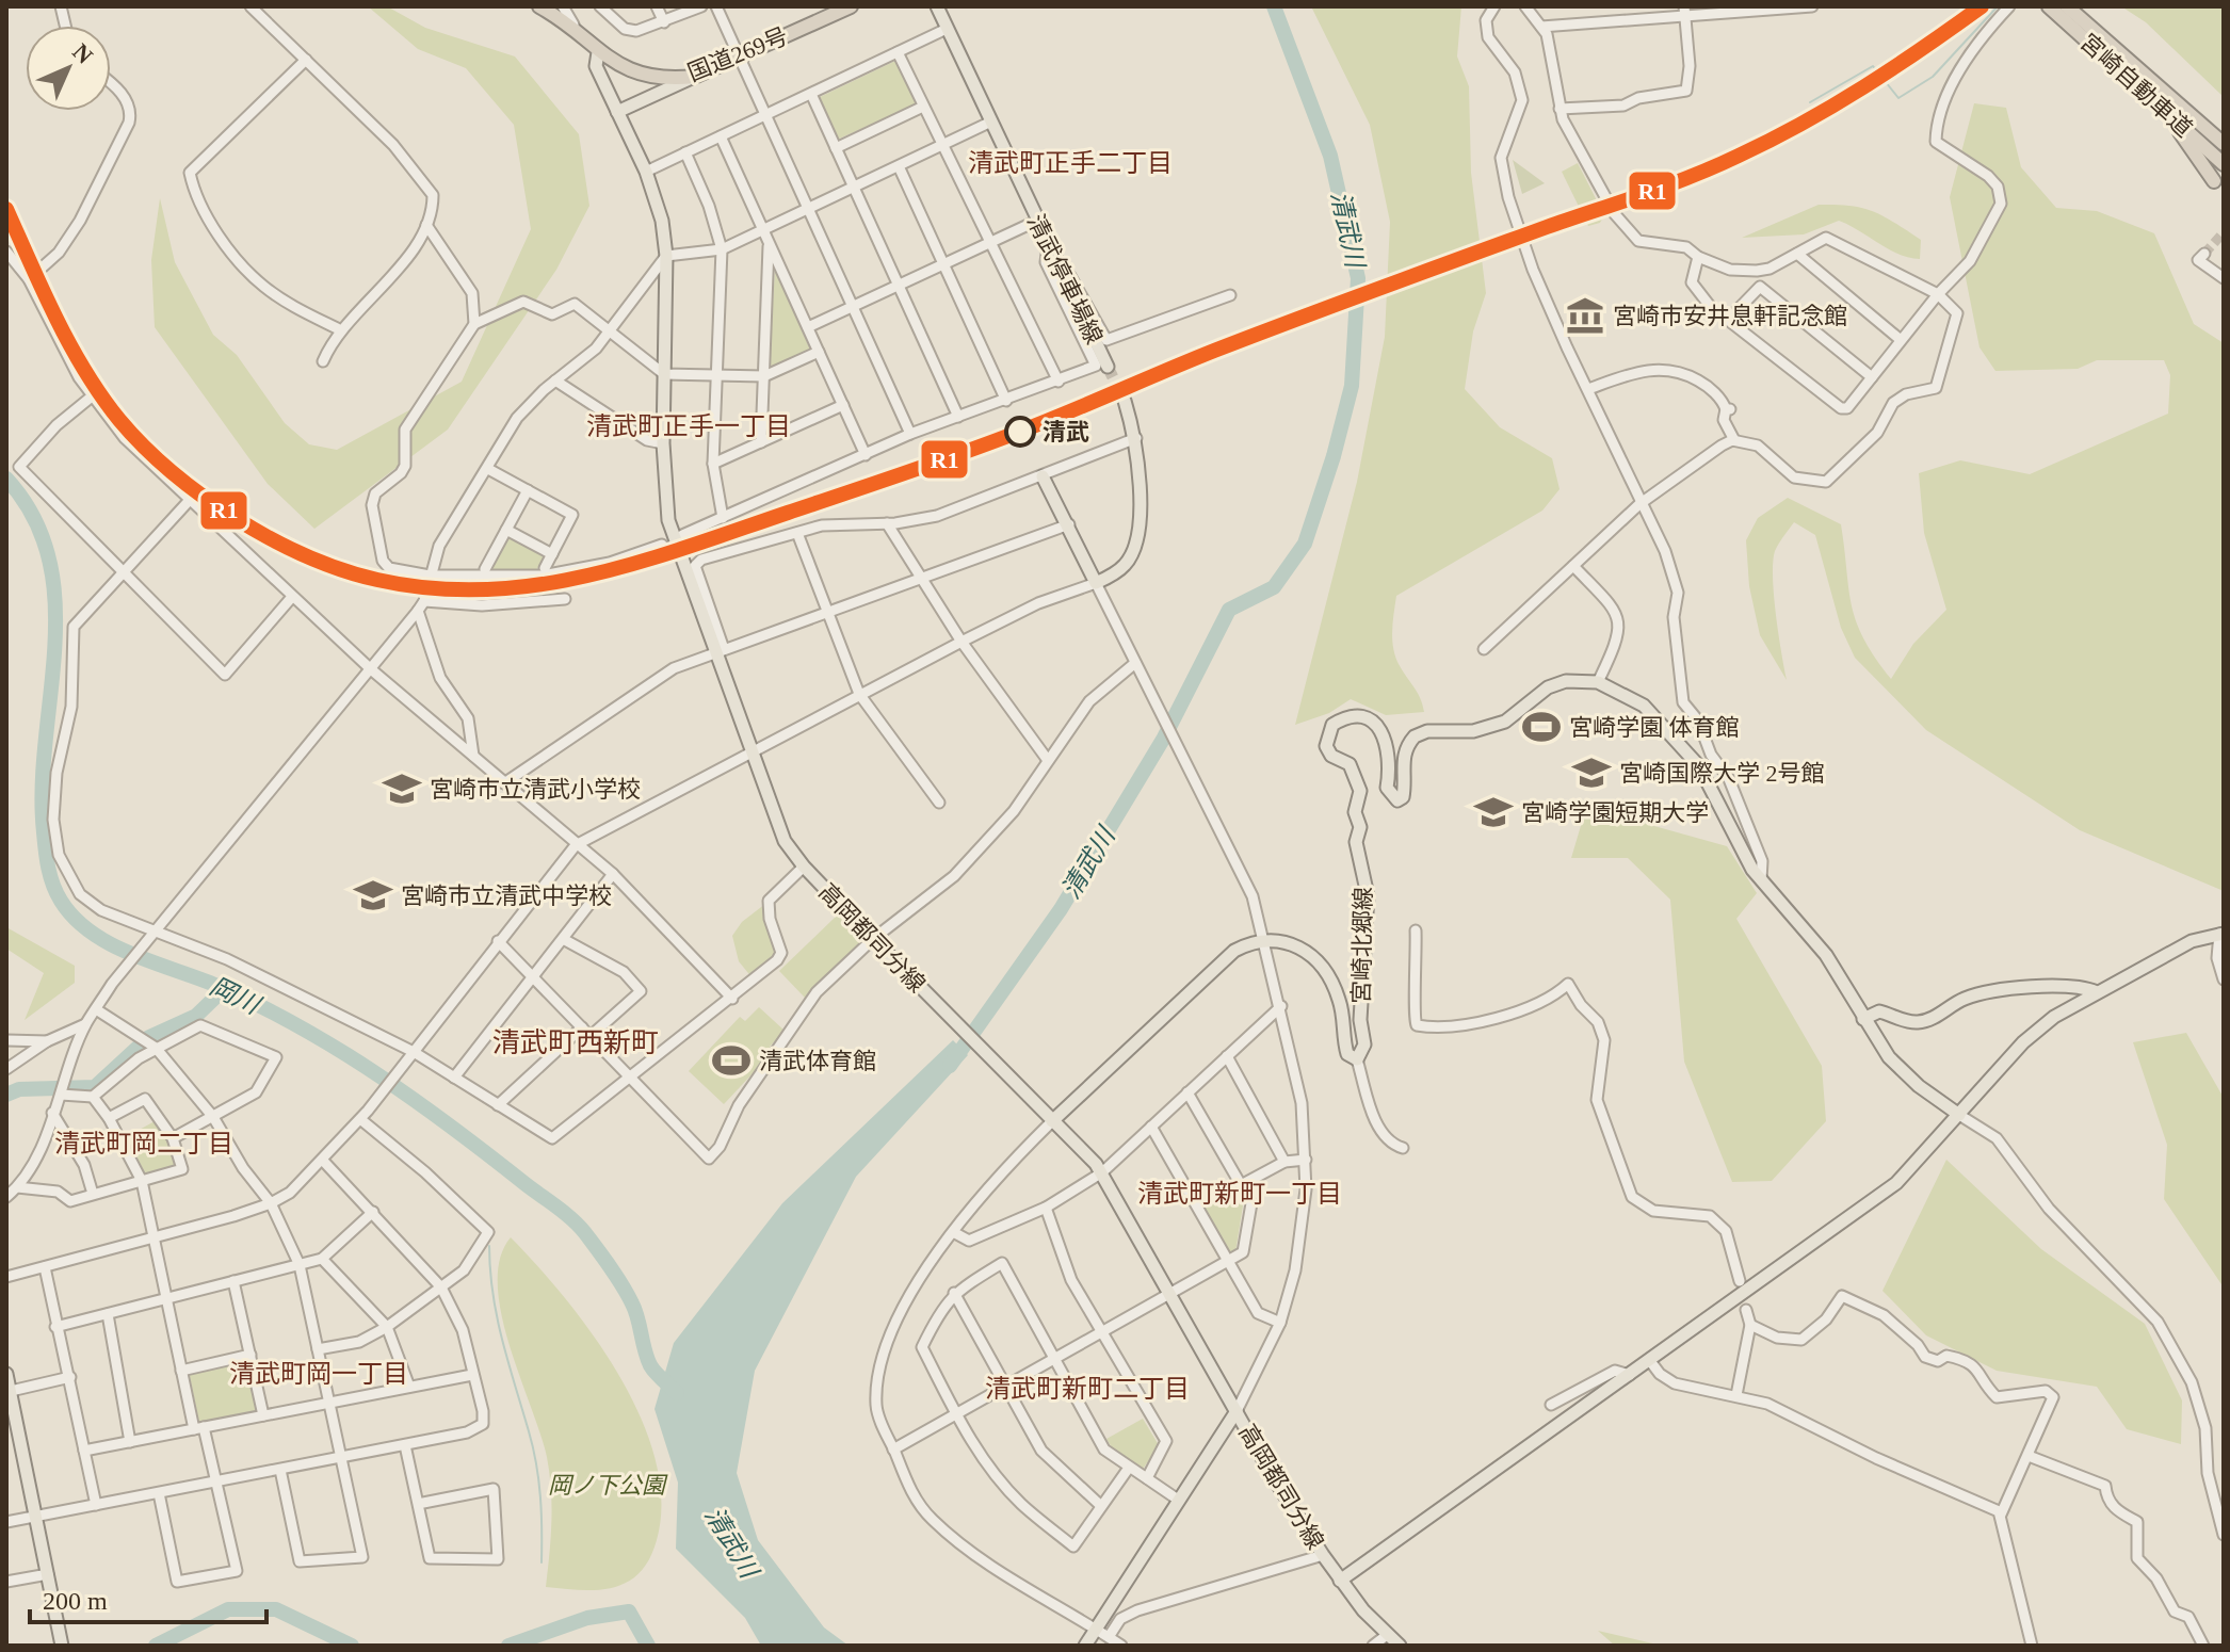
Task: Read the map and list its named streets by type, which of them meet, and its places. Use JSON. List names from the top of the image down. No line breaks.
{"streets":{"highway":["国道269号","宮崎自動車道"],"main road":["清武停車場線","高岡都司分線","宮崎北郷線"]},"crossings":[["国道269号","高岡都司分線"]],"districts":["清武町正手二丁目","清武町正手一丁目","清武町西新町","清武町岡二丁目","清武町新町一丁目","清武町岡一丁目","清武町新町二丁目"],"water":["清武川","岡川"],"parks":["岡ノ下公園"],"places":{"museum":["宮崎市安井息軒記念館"],"other":["清武"],"sports":["宮崎学園 体育館","清武体育館"],"school or university":["宮崎国際大学 2号館","宮崎市立清武小学校","宮崎学園短期大学","宮崎市立清武中学校"]},"lines":["transit line R1"],"scale_bar":"200 m","north":"top right"}
